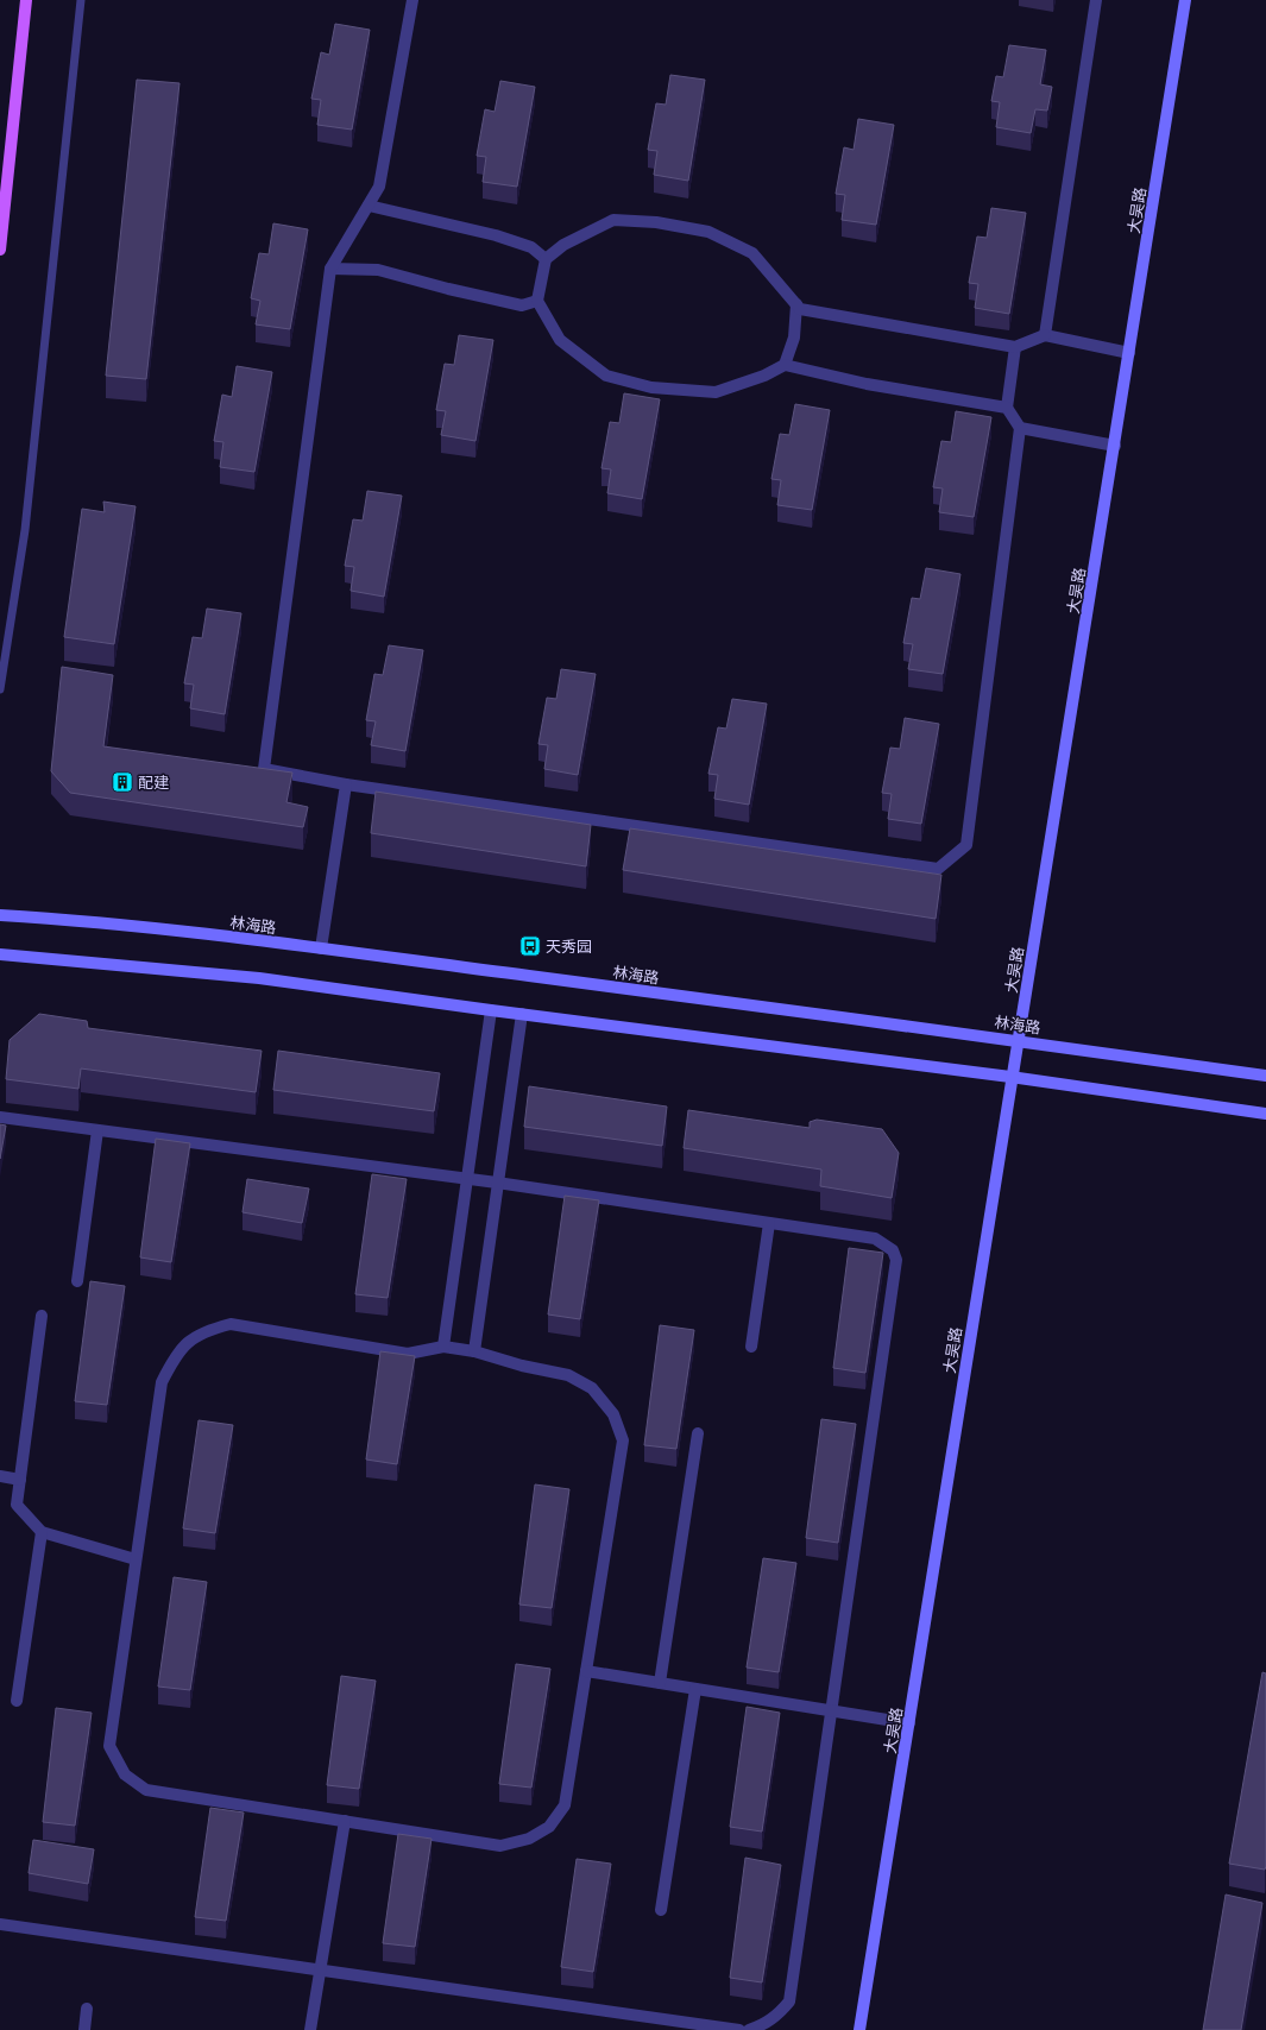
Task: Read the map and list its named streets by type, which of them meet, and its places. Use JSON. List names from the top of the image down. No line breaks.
{"streets":{"main road":["大吴路","林海路"]},"crossings":[["大吴路","林海路"]],"places":{"building":["配建"],"bus stop":["天秀园"]}}
